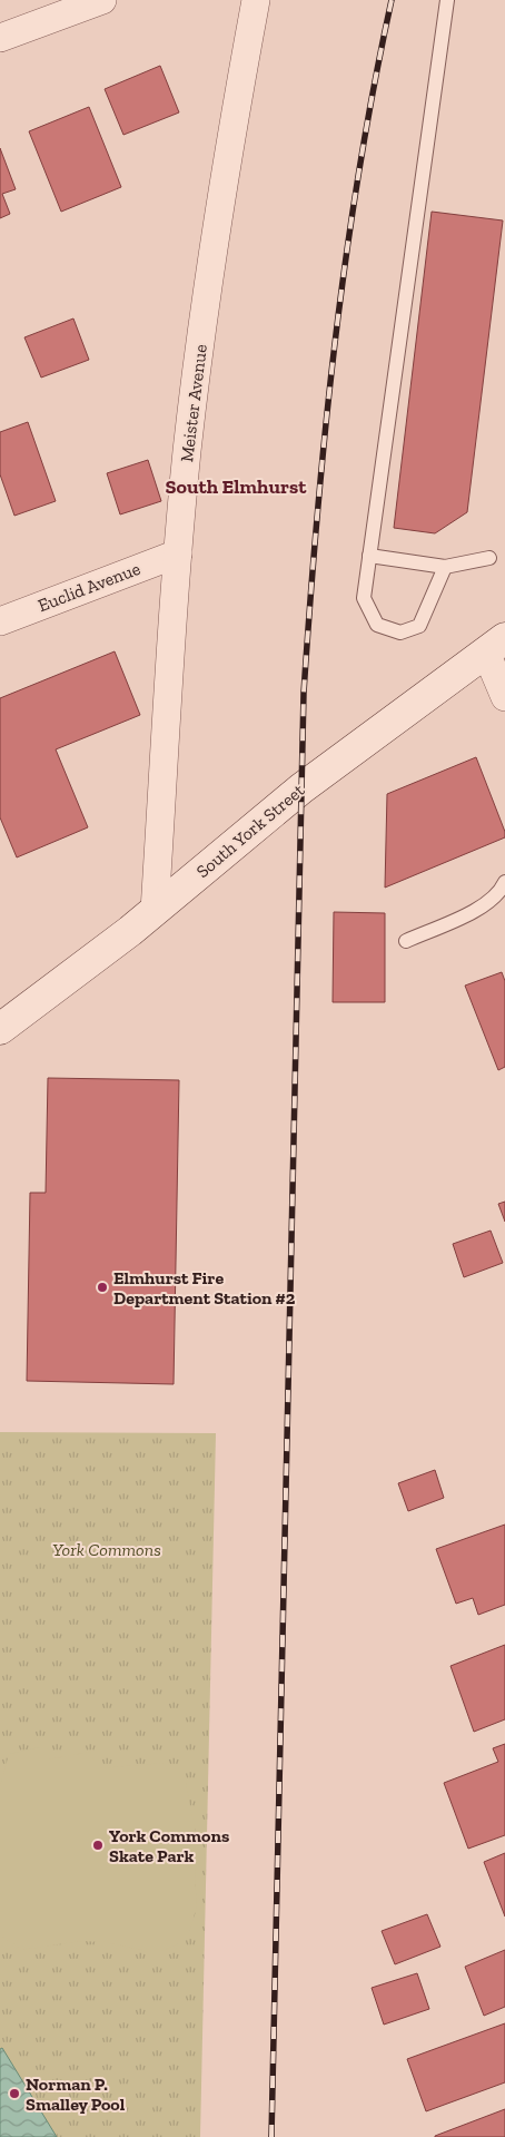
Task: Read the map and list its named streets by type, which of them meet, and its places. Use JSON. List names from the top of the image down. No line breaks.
{"streets":{"main road":["South York Street"],"street":["Meister Avenue","Euclid Avenue"]},"crossings":[["Meister Avenue","Euclid Avenue"],["Meister Avenue","South York Street"]],"districts":["South Elmhurst"],"parks":["York Commons"],"places":["Elmhurst Fire Department Station #2","York Commons Skate Park","Norman P. Smalley Pool"]}
